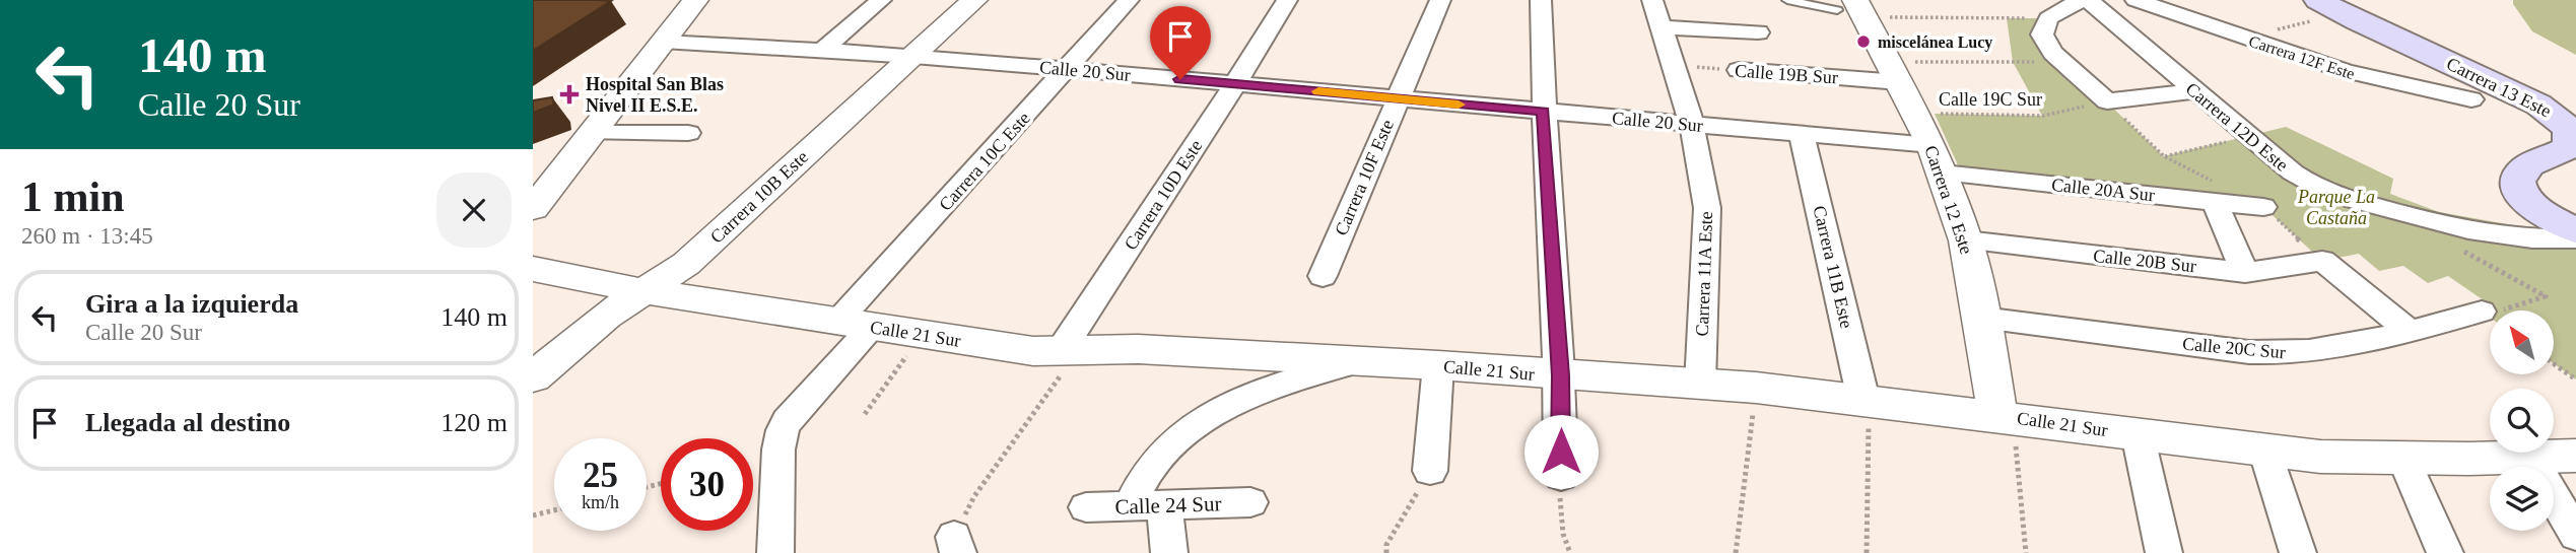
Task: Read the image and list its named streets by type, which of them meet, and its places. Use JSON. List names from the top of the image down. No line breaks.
{"streets":{"main road":["Carrera 13 Este"],"street":["Carrera 12F Este","Calle 20 Sur","Calle 19B Sur","Carrera 12D Este","Carrera 10C Este","Carrera 10F Este","Calle 20A Sur","Carrera 10D Este","Carrera 10B Este","Carrera 12 Este","Calle 20B Sur","Carrera 11B Este","Carrera 11A Este","Calle 21 Sur","Calle 20C Sur","Calle 24 Sur"],"path":["Calle 19C Sur"]},"crossings":[["Calle 20 Sur","Carrera 10C Este"],["Calle 20 Sur","Carrera 10F Este"],["Calle 20 Sur","Calle 20A Sur"],["Calle 20 Sur","Carrera 10D Este"],["Calle 20 Sur","Carrera 10B Este"],["Calle 20 Sur","Carrera 12 Este"],["Calle 20 Sur","Carrera 11B Este"],["Calle 20 Sur","Carrera 11A Este"],["Calle 19B Sur","Carrera 12 Este"],["Calle 19B Sur","Carrera 11A Este"],["Calle 19C Sur","Carrera 12 Este"],["Carrera 10C Este","Calle 21 Sur"],["Calle 20A Sur","Carrera 12 Este"],["Carrera 10D Este","Calle 21 Sur"],["Carrera 10B Este","Calle 21 Sur"],["Carrera 12 Este","Calle 20B Sur"],["Carrera 12 Este","Calle 21 Sur"],["Carrera 12 Este","Calle 20C Sur"],["Calle 20B Sur","Calle 20C Sur"],["Carrera 11B Este","Calle 21 Sur"],["Carrera 11A Este","Calle 21 Sur"]],"parks":["Parque La Castaña"],"places":{"other":["miscelánea Lucy"],"health":["Hospital San Blas Nivel II E.S.E."]},"north":"top left","page":{"turn":["140 m","Calle 20 Sur"],"heading":["1 min","260 m · 13:45"],"list":[{"name":"Gira a la izquierda","note":"Calle 20 Sur","value":"140 m"},{"name":"Llegada al destino","value":"120 m"}],"speed":"25 km/h","limit":"30"}}
